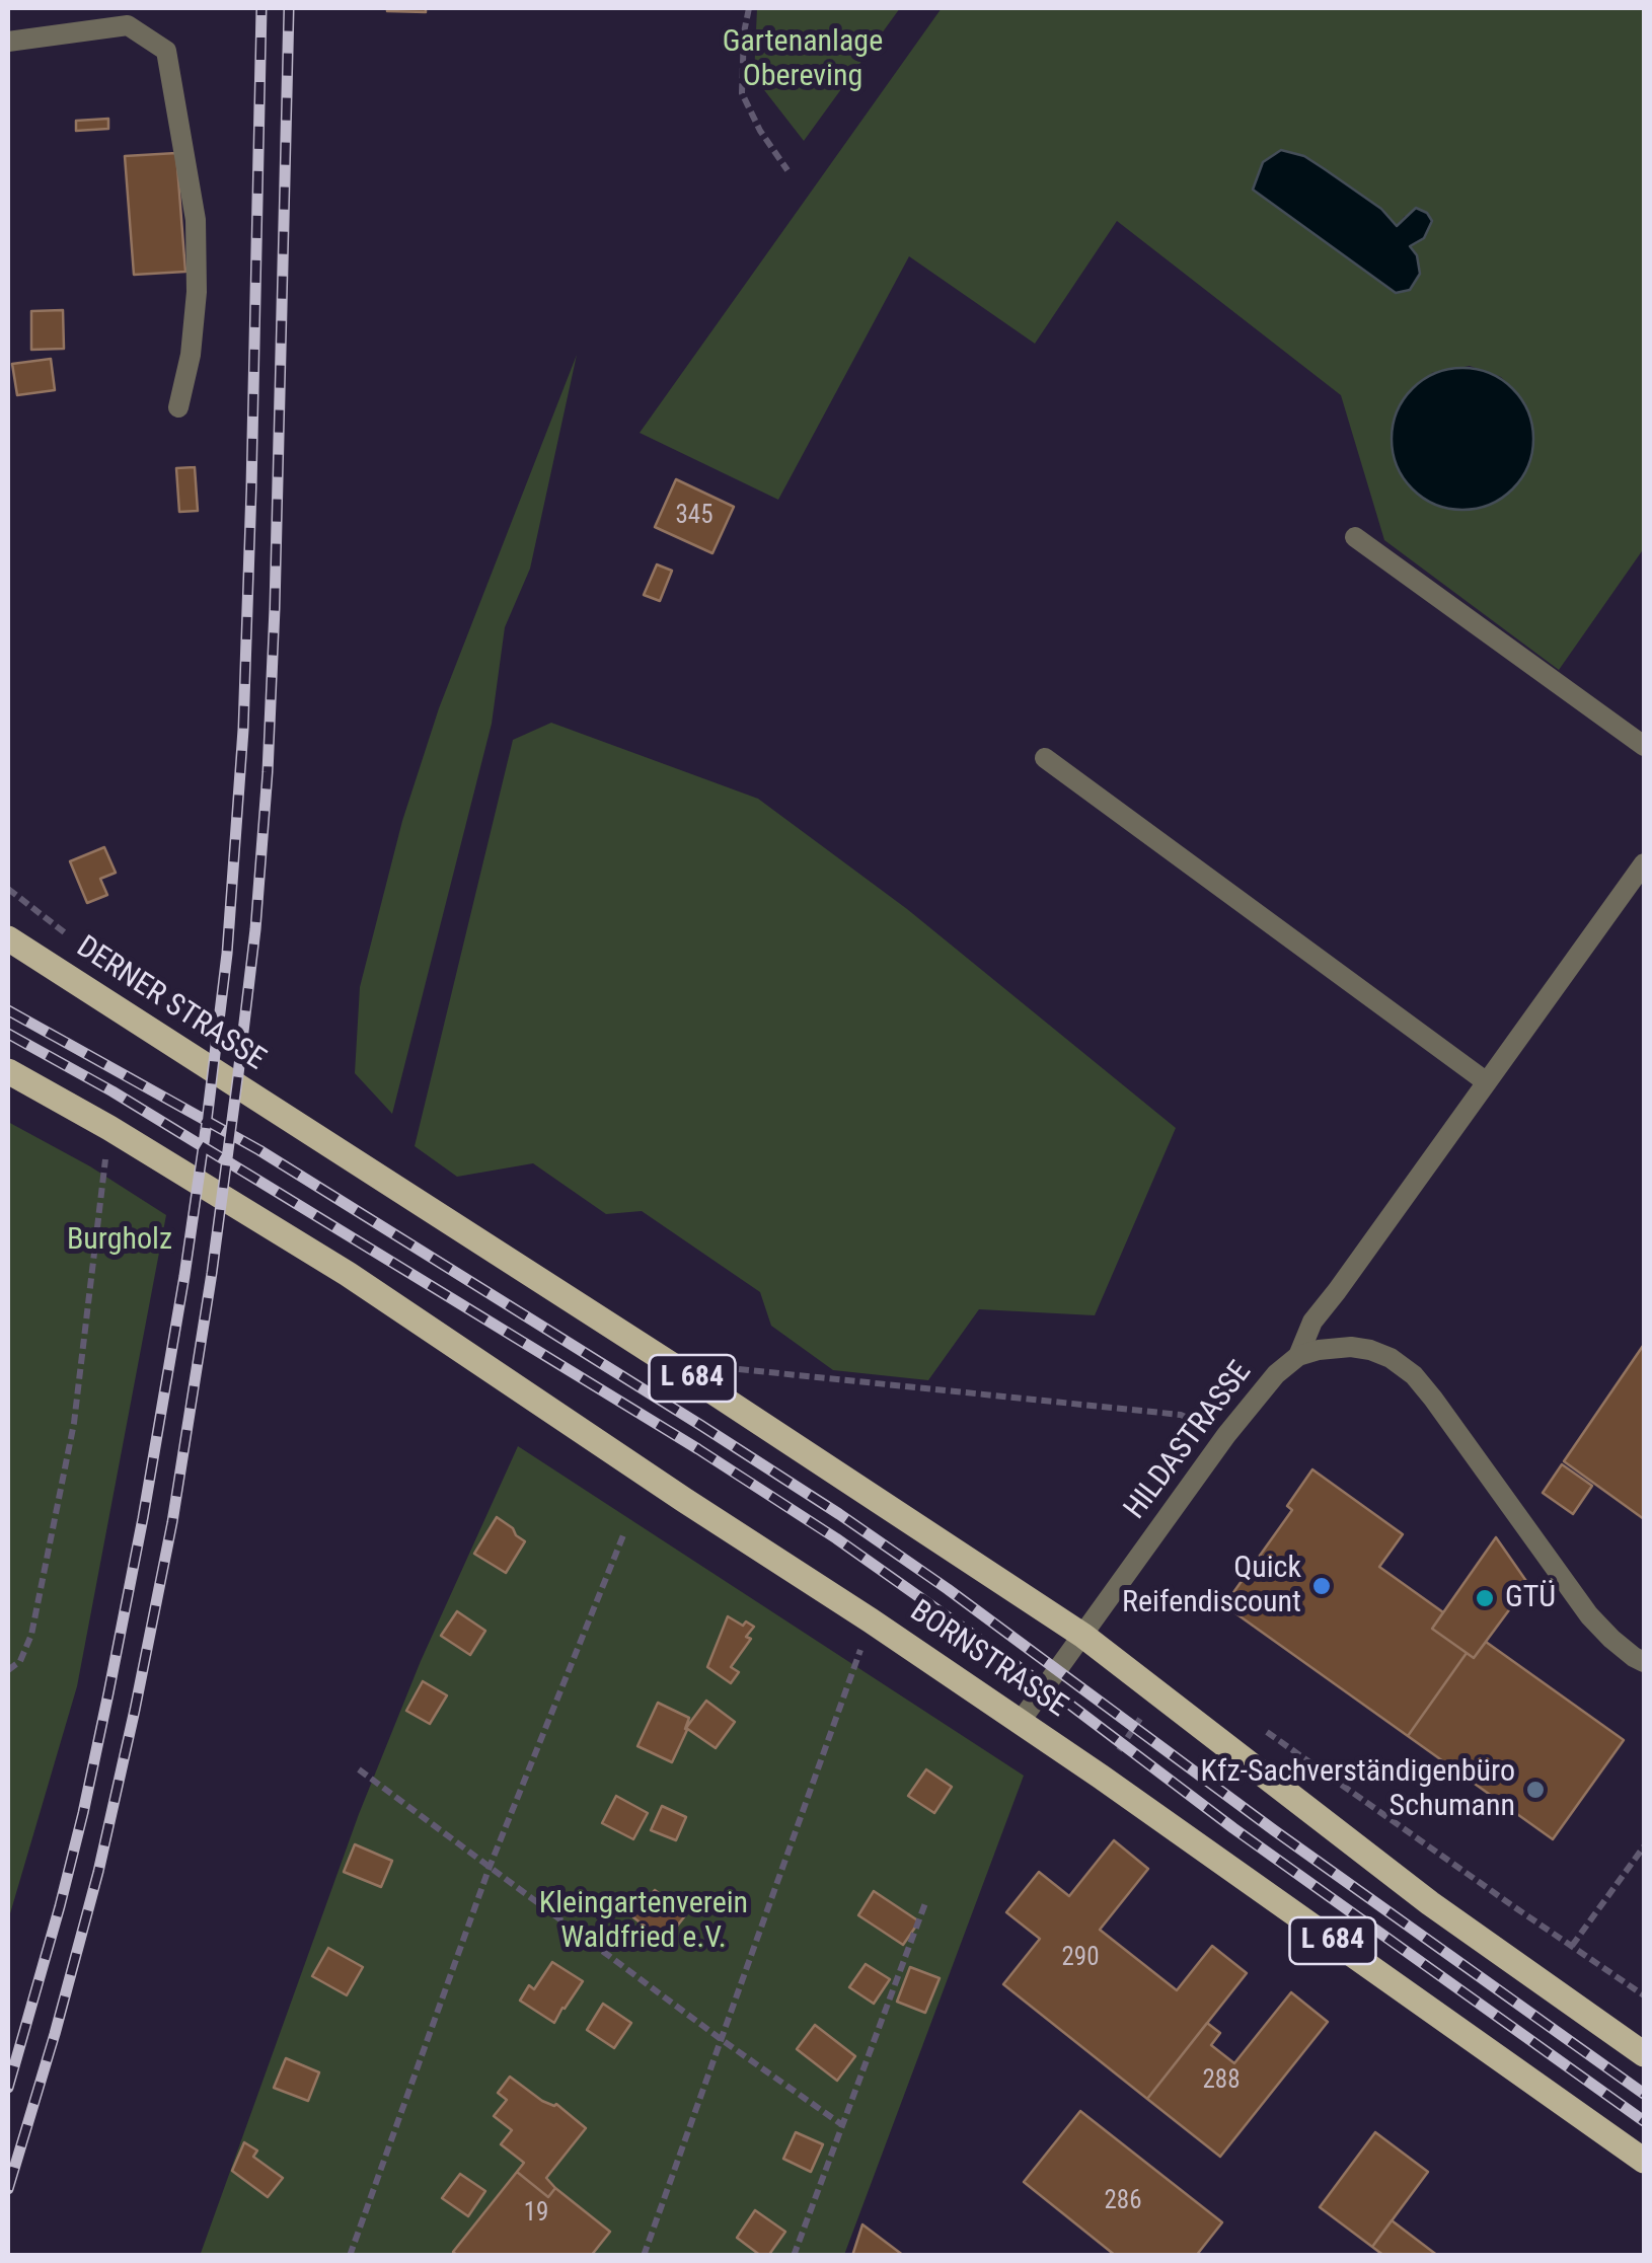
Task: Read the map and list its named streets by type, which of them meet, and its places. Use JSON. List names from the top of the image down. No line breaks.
{"streets":{"main road":["DERNER STRASSE","L 684","BORNSTRASSE"],"street":["HILDASTRASSE"]},"crossings":[["DERNER STRASSE","L 684"],["DERNER STRASSE","HILDASTRASSE"],["L 684","HILDASTRASSE"],["L 684","BORNSTRASSE"],["HILDASTRASSE","BORNSTRASSE"]],"parks":["Gartenanlage Obereving","Burgholz","Kleingartenverein Waldfried e.V."],"places":["Quick Reifendiscount","GTÜ","Kfz-Sachverständigenbüro Schumann"],"house_numbers":["345","290","288","286","19"]}
